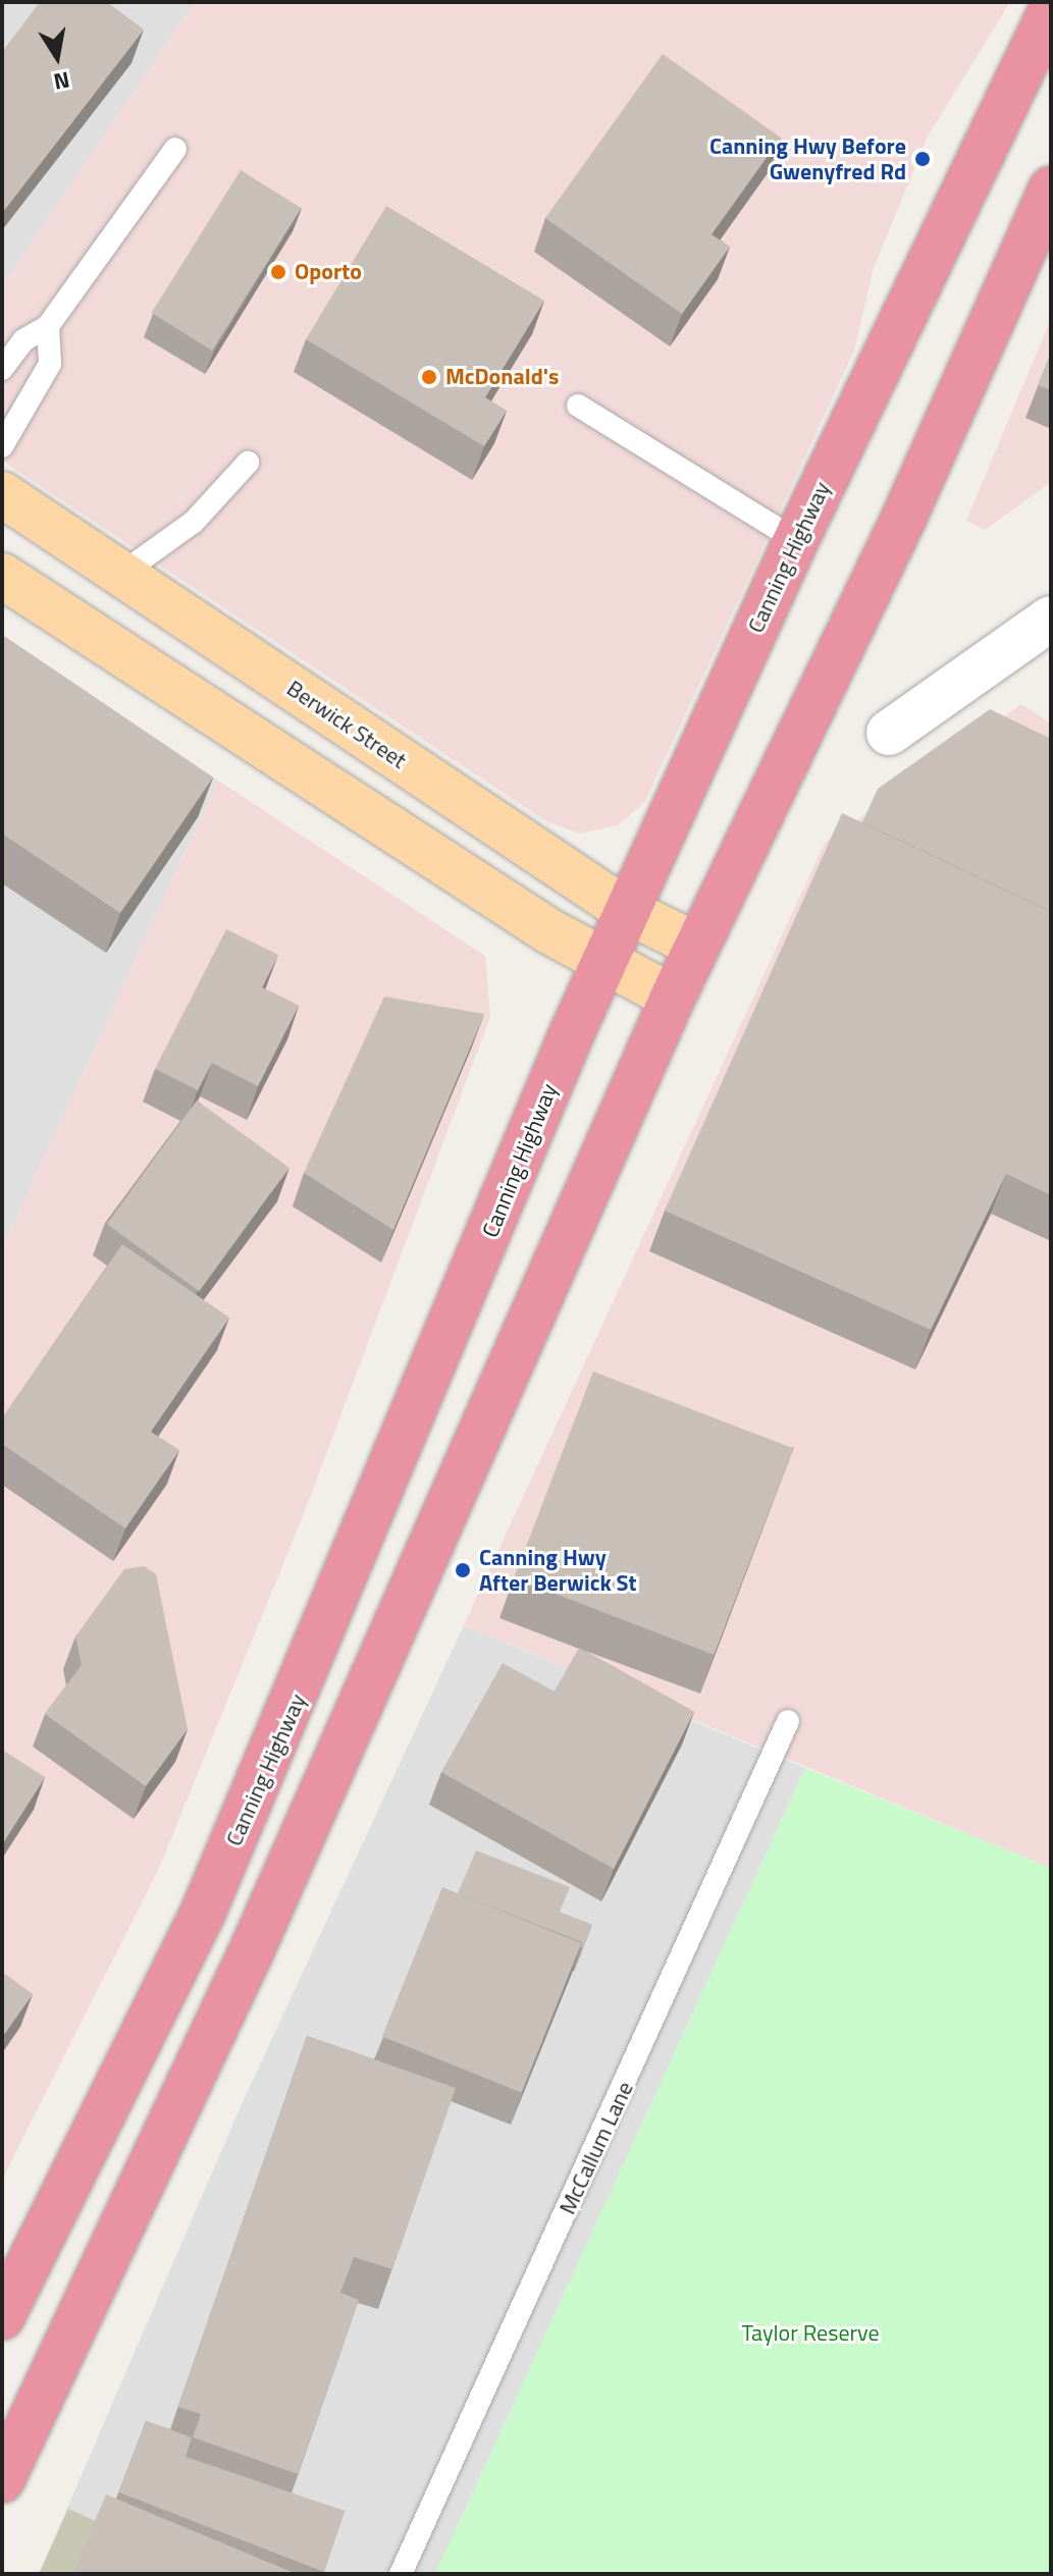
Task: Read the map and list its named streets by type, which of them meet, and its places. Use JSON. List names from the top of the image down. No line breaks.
{"streets":{"highway":["Canning Highway"],"main road":["Berwick Street"],"lane":["McCallum Lane"]},"crossings":[["Canning Highway","Berwick Street"]],"parks":["Taylor Reserve"],"places":["Canning Hwy Before Gwenyfred Rd","Oporto","McDonald's","Canning Hwy After Berwick St"],"north":"bottom"}
